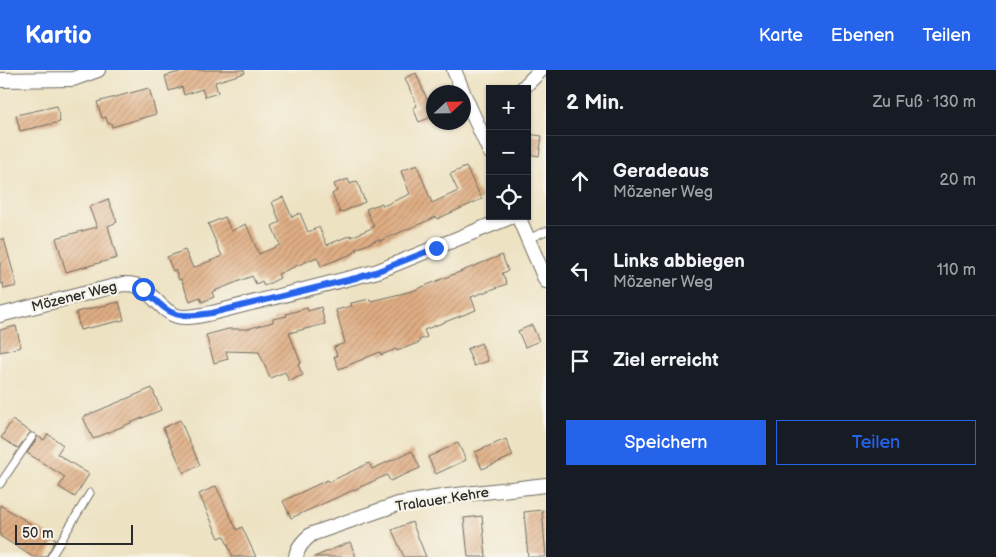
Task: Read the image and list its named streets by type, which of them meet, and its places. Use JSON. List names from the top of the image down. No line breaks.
{"streets":{"street":["Mözener Weg","Tralauer Kehre"]},"scale_bar":"50 m","north":"right","page":{"header":"Kartio","nav":["Karte","Ebenen","Teilen"],"heading":["2 Min.","Zu Fuß · 130 m"],"map_buttons":["+","−"],"list":[["Geradeaus","Mözener Weg","20 m"],["Links abbiegen","Mözener Weg","110 m"],"Ziel erreicht"],"buttons":["Speichern","Teilen"],"scale":"50 m"}}
